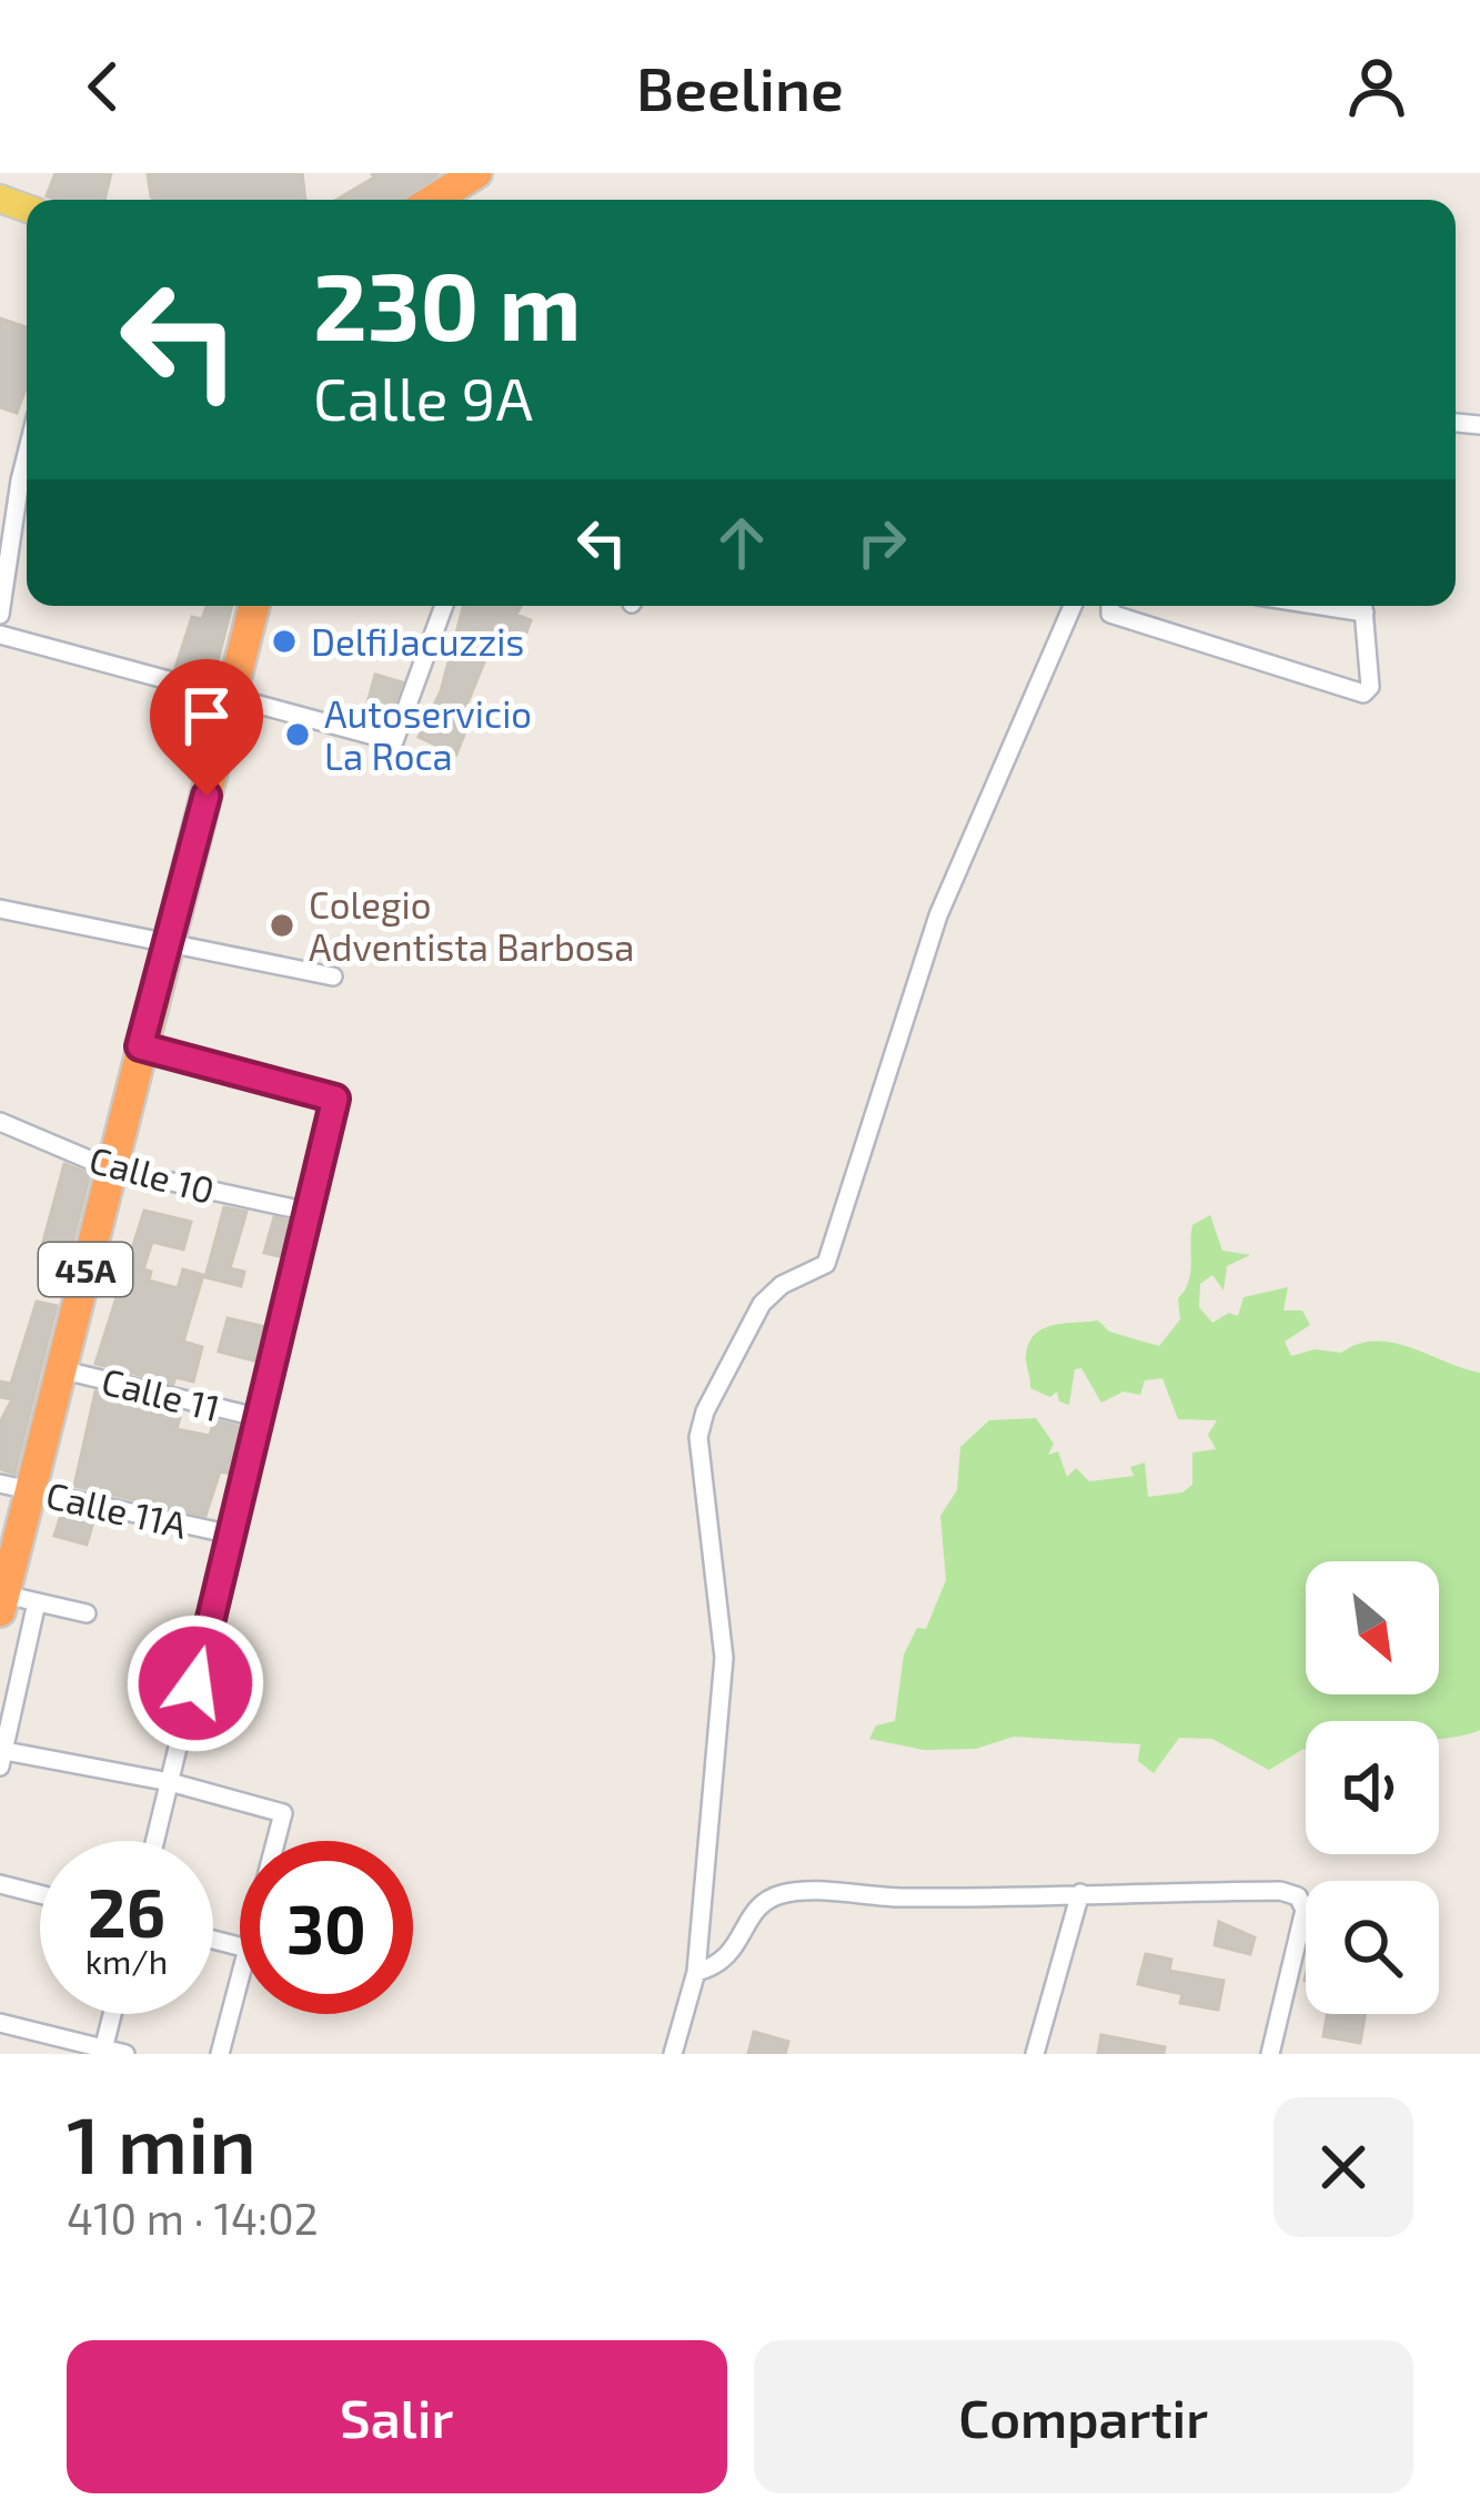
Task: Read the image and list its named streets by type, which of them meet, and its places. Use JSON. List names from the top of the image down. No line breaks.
{"streets":{"highway":["45A"],"street":["Calle 10","Calle 11","Calle 11A"]},"crossings":[["Calle 10","45A"],["45A","Calle 11"],["45A","Calle 11A"]],"places":["DelfiJacuzzis","Autoservicio La Roca","Colegio Adventista Barbosa"],"north":"bottom right","page":{"header":"Beeline","turn":["230 m","Calle 9A"],"speed":"26 km/h","limit":"30","heading":["1 min","410 m · 14:02"],"buttons":["Salir","Compartir"]}}
